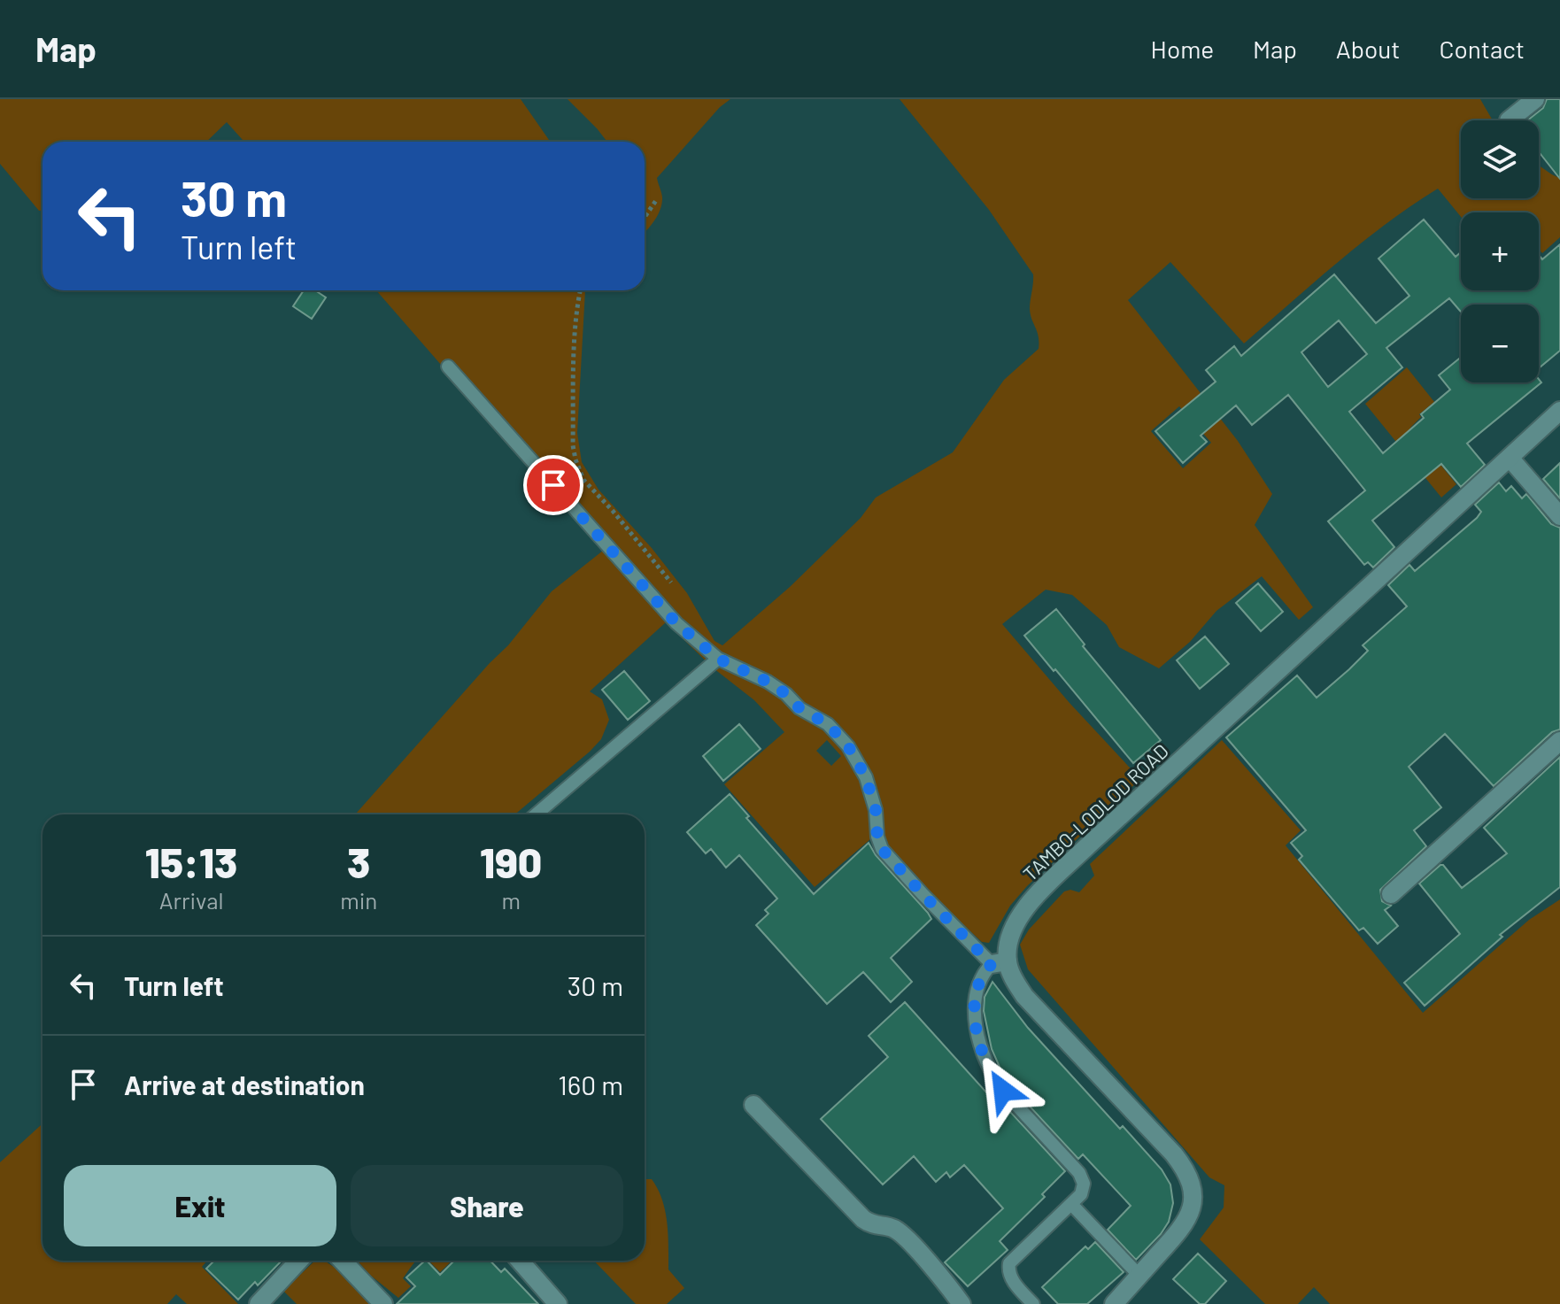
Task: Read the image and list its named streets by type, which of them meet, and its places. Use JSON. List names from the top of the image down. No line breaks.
{"streets":{"street":["TAMBO-LODLOD ROAD"]},"page":{"header":"Map","nav":["Home","Map","About","Contact"],"map_buttons":["+","−"],"turn":["30 m","Turn left"],"eta":["15:13","Arrival","3","min","190","m"],"list":[{"name":"Turn left","value":"30 m"},{"name":"Arrive at destination","value":"160 m"}],"buttons":["Exit","Share"]}}
